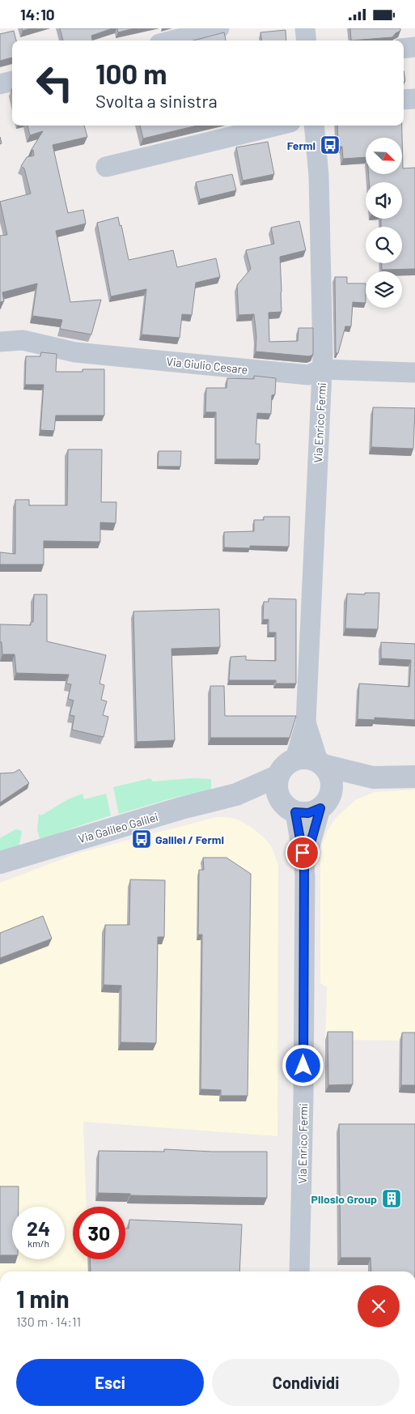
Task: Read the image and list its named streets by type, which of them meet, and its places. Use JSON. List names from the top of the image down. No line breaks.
{"streets":{"street":["Via Giulio Cesare","Via Enrico Fermi","Via Galileo Galilei"]},"crossings":[["Via Giulio Cesare","Via Enrico Fermi"],["Via Enrico Fermi","Via Galileo Galilei"]],"places":{"bus stop":["Fermi","Galilei / Fermi"],"building":["Pilosio Group"]},"north":"bottom right","page":{"status":"14:10","turn":["100 m","Svolta a sinistra"],"speed":"24 km/h","limit":"30","heading":["1 min","130 m · 14:11"],"buttons":["Esci","Condividi"]}}
